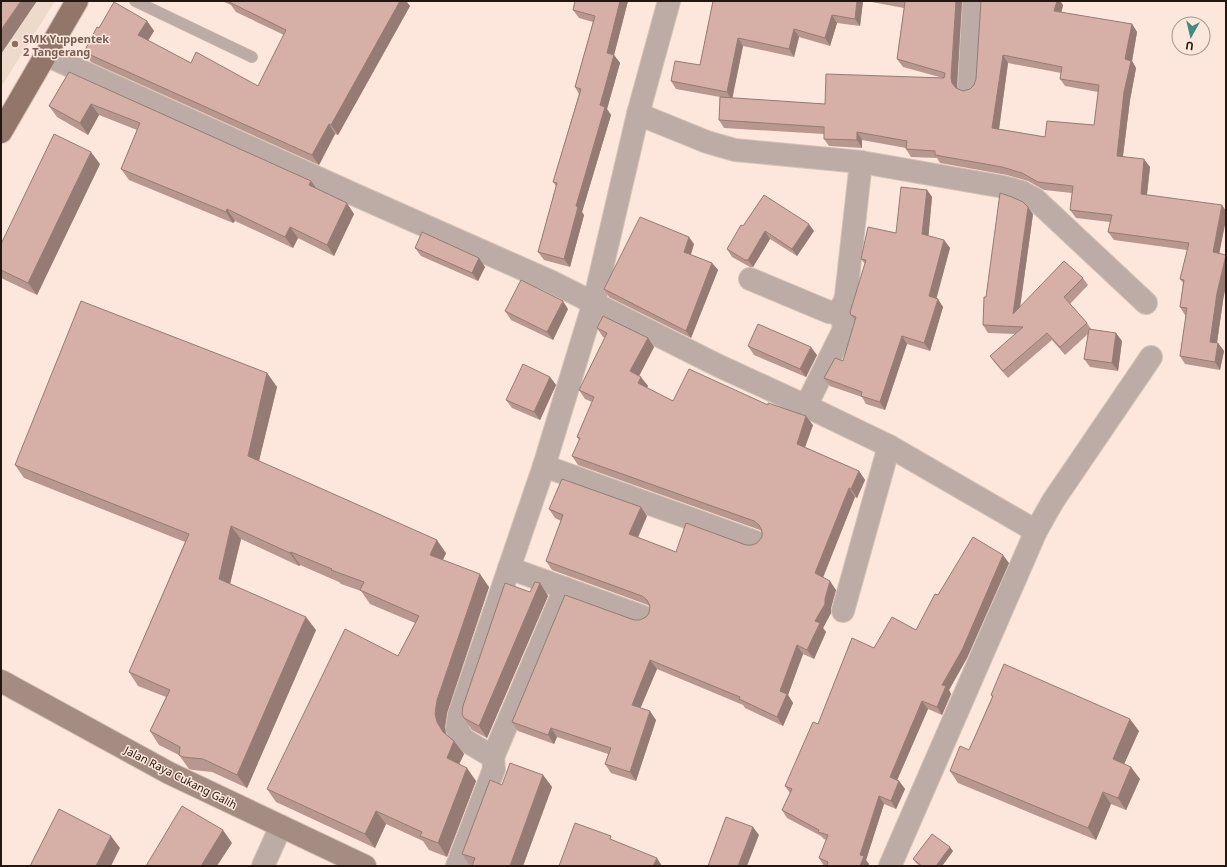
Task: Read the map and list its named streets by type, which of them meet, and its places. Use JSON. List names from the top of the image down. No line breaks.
{"streets":{"main road":["Jalan Raya Cukang Galih"]},"places":["SMK Yuppentek 2 Tangerang"],"north":"bottom"}
